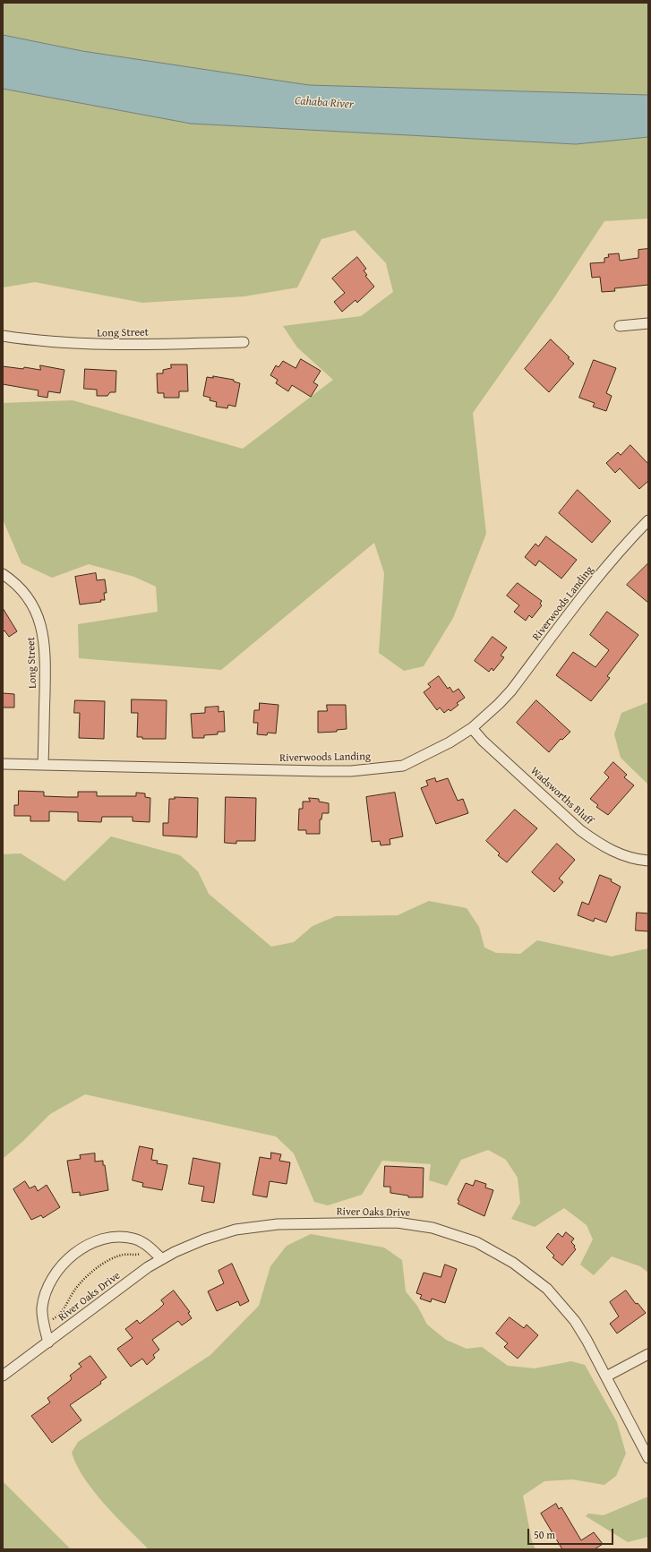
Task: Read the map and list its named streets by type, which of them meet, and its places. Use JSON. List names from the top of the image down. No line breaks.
{"streets":{"street":["Long Street","Riverwoods Landing","Wadsworths Bluff","River Oaks Drive"]},"crossings":[["Long Street","Riverwoods Landing"],["Riverwoods Landing","Wadsworths Bluff"]],"water":["Cahaba River"],"scale_bar":"50 m"}
